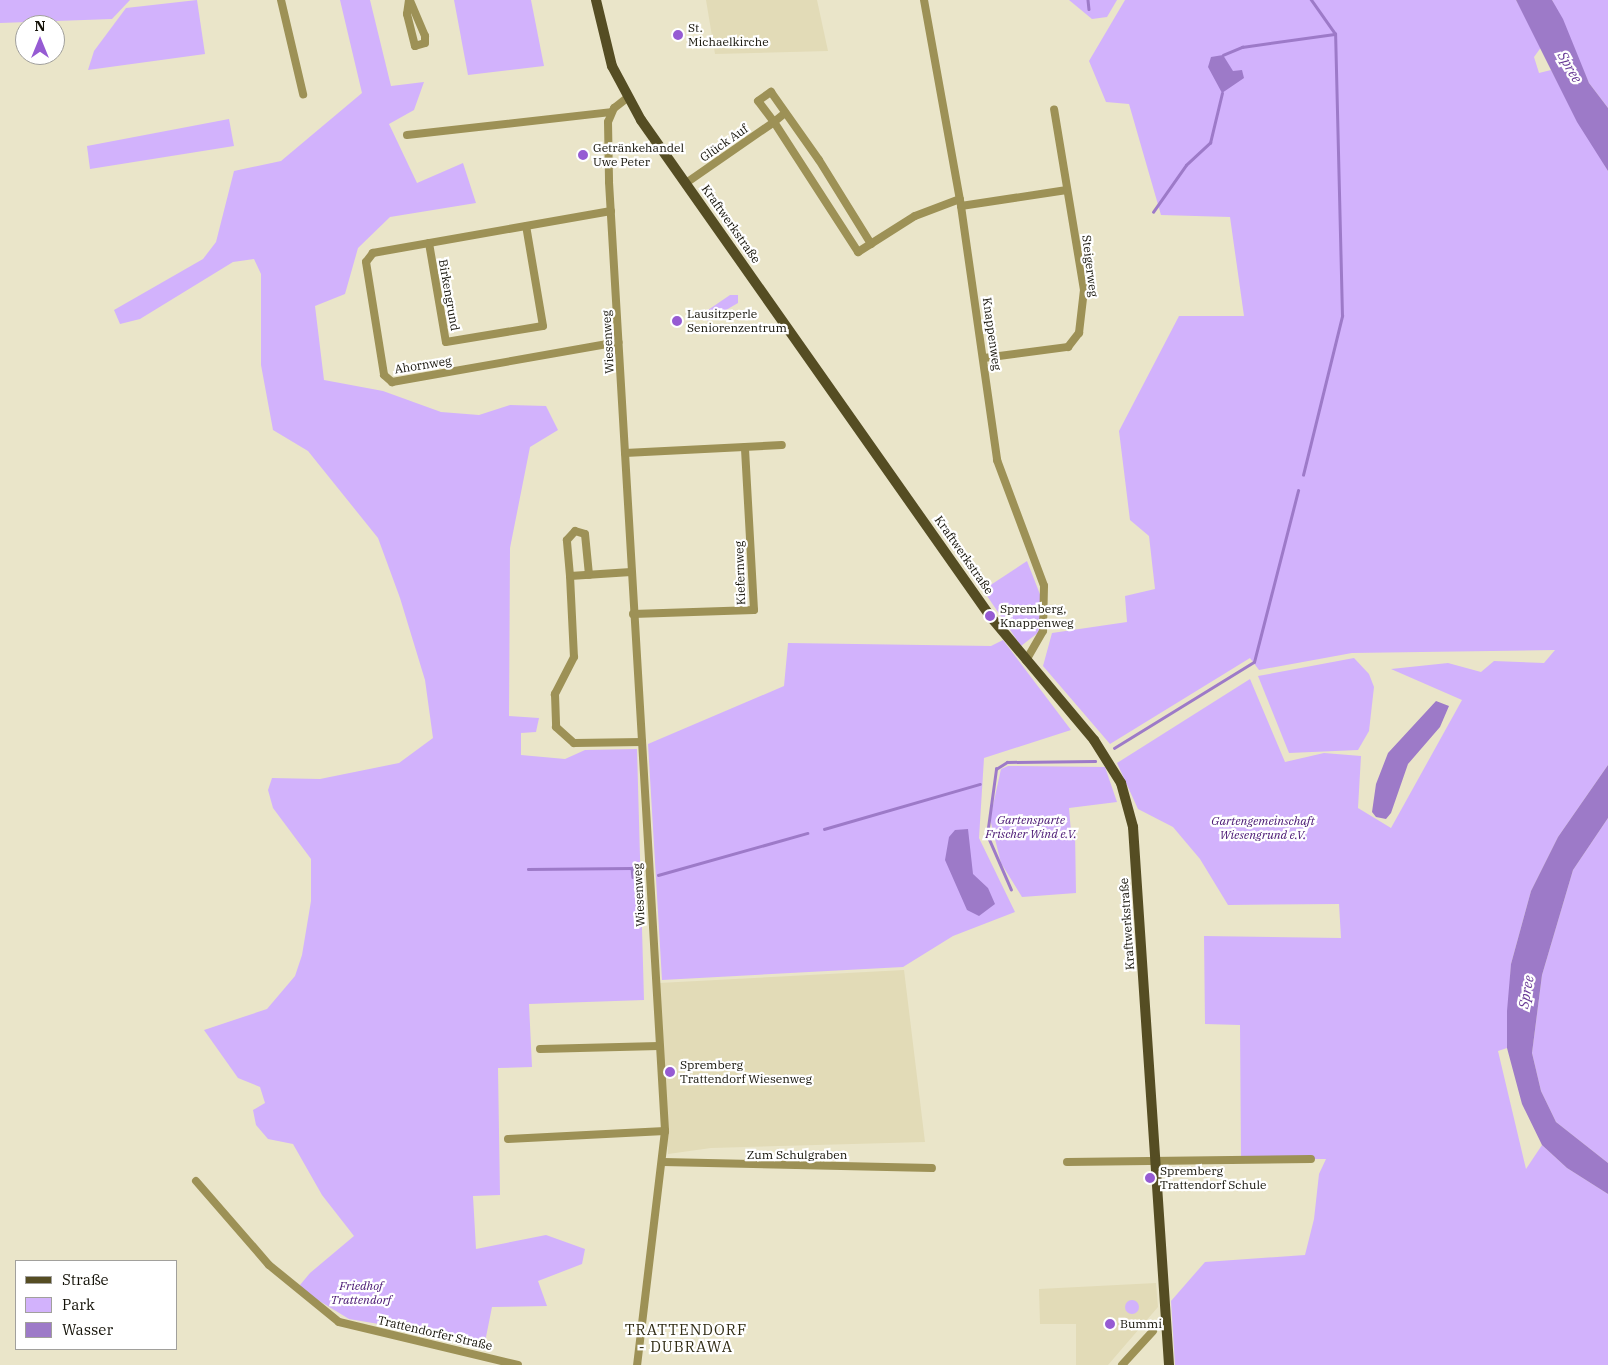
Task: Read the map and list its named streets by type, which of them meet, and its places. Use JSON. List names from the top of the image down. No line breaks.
{"streets":{"main road":["Kraftwerkstraße"],"street":["Glück Auf","Steigerweg","Birkengrund","Knappenweg","Wiesenweg","Ahornweg","Kiefernweg","Zum Schulgraben","Trattendorfer Straße"]},"crossings":[["Glück Auf","Kraftwerkstraße"],["Kraftwerkstraße","Knappenweg"],["Steigerweg","Knappenweg"],["Birkengrund","Wiesenweg"],["Birkengrund","Ahornweg"],["Wiesenweg","Ahornweg"],["Wiesenweg","Kiefernweg"],["Wiesenweg","Zum Schulgraben"]],"districts":["TRATTENDORF - DUBRAWA"],"water":["Spree"],"parks":["Gartensparte Frischer Wind e.V.","Gartengemeinschaft Wiesengrund e.V.","Friedhof Trattendorf"],"places":["St. Michaelkirche","Getränkehandel Uwe Peter","Lausitzperle Seniorenzentrum","Spremberg, Knappenweg","Spremberg Trattendorf Wiesenweg","Spremberg Trattendorf Schule","Bummi"],"legend":["Straße","Park","Wasser"],"north":"top"}
